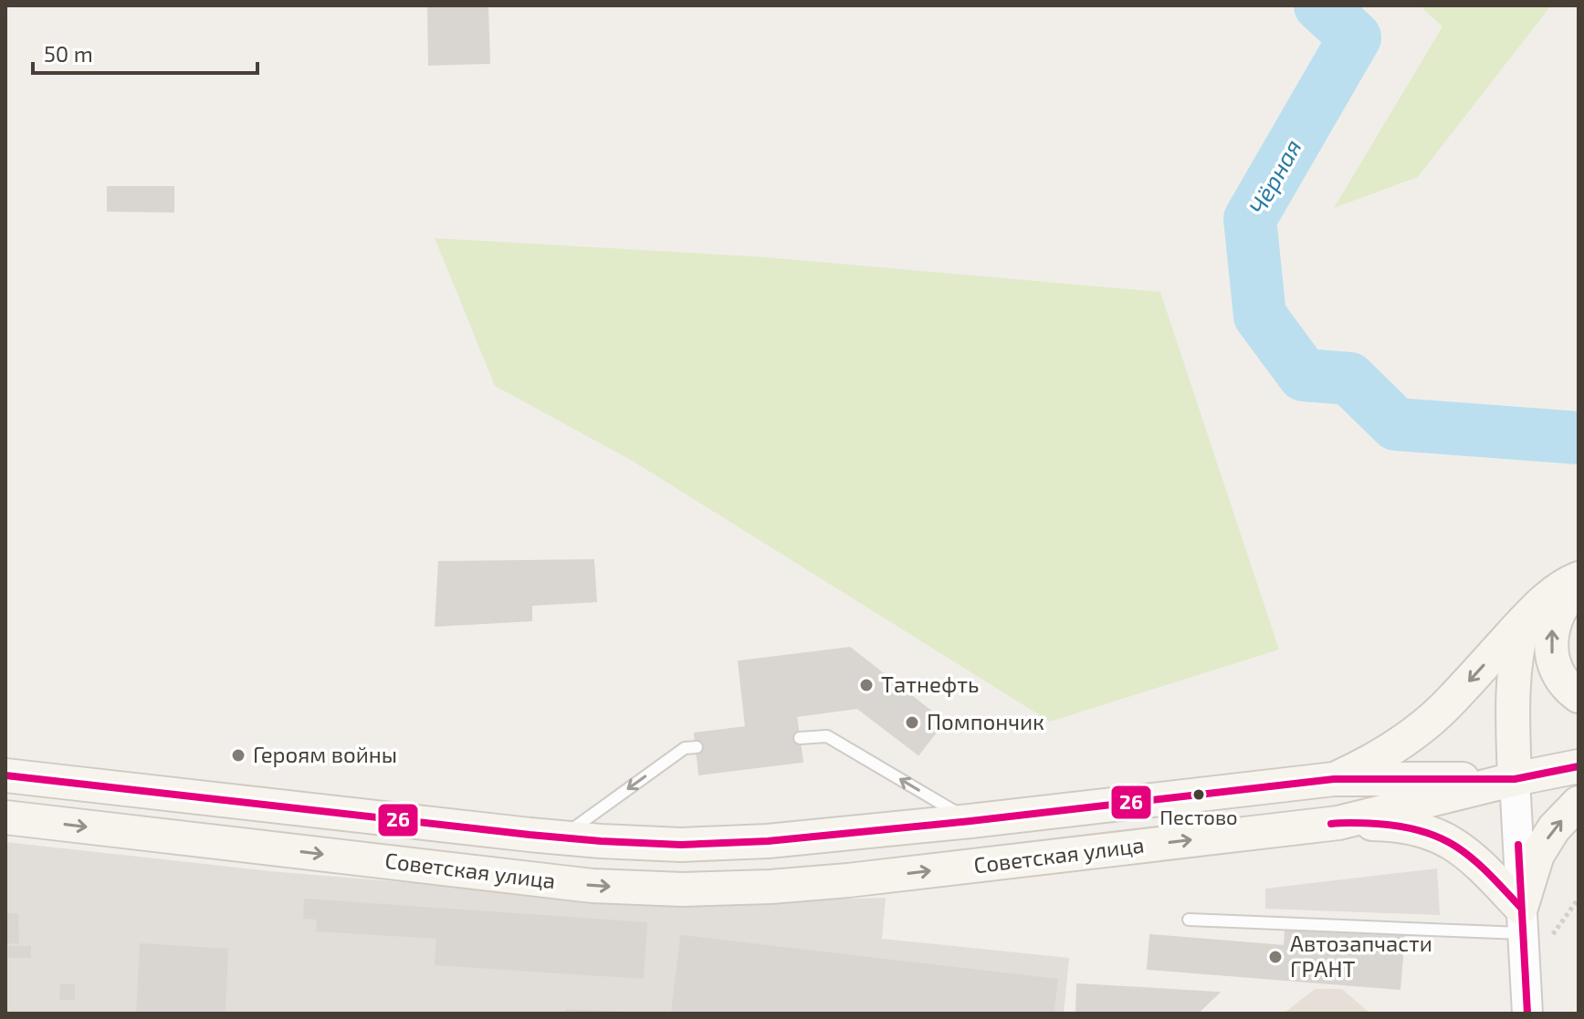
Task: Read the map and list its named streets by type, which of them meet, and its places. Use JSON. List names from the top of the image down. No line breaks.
{"streets":{"main road":["Советская улица"]},"water":["Чёрная"],"places":["Татнефть","Помпончик","Героям войны","Пестово","Автозапчасти ГРАНТ"],"lines":["transit line 26"],"scale_bar":"50 m"}
